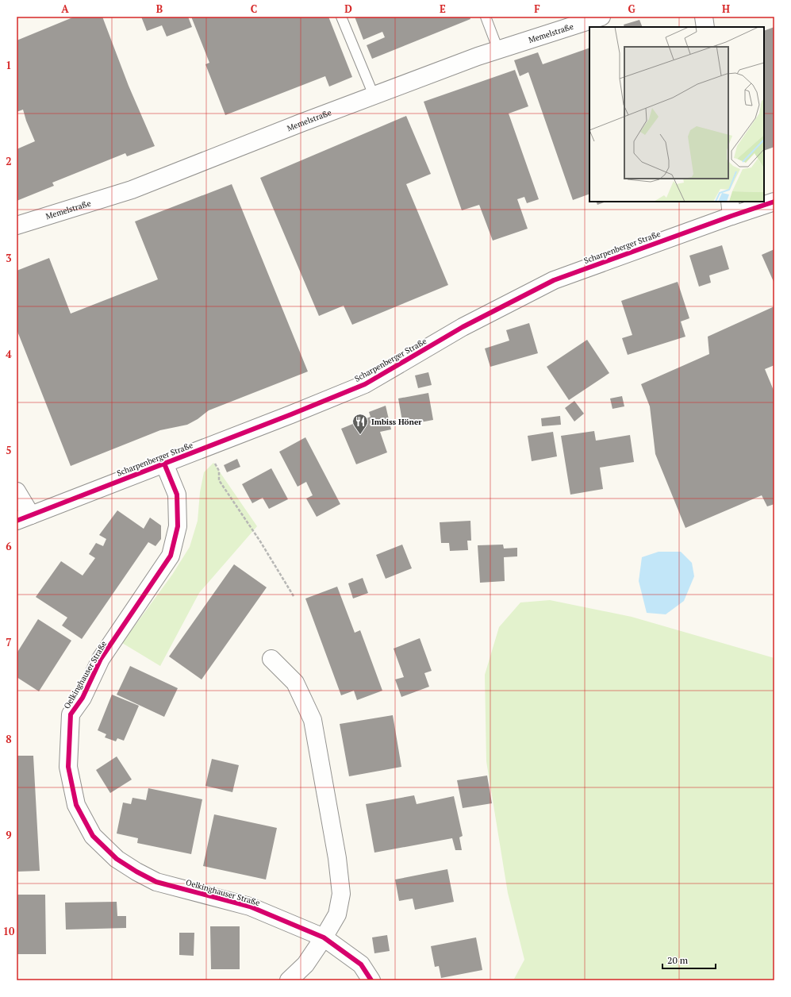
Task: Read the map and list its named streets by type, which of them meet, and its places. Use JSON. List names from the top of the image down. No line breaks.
{"streets":{"street":["Memelstraße","Scharpenberger Straße","Oelkinghauser Straße"]},"crossings":[["Scharpenberger Straße","Oelkinghauser Straße"]],"places":{"restaurant":["Imbiss Höner"]},"scale_bar":"20 m","grid":{"columns":["A","B","C","D","E","F","G","H"],"rows":["1","2","3","4","5","6","7","8","9","10"]}}
